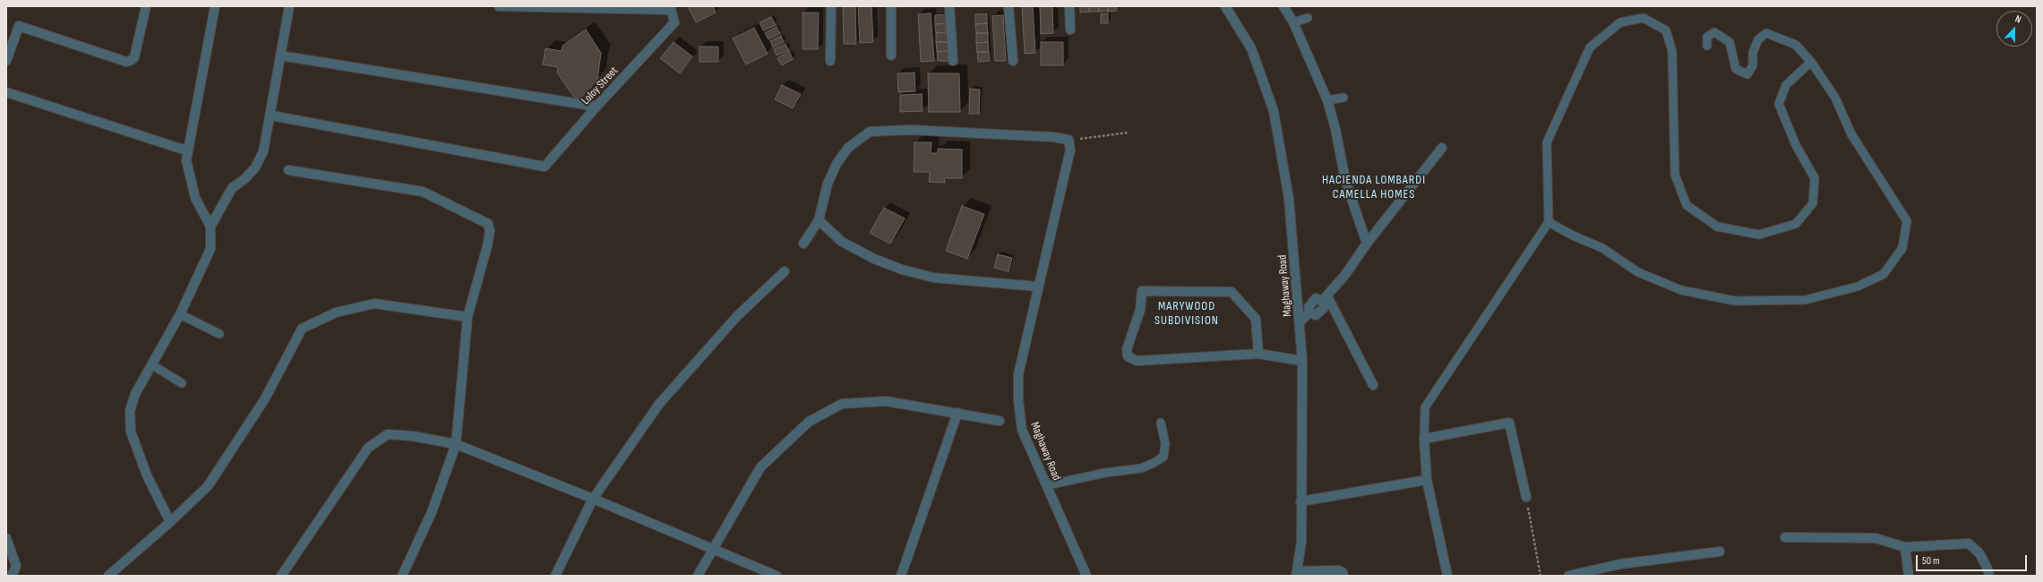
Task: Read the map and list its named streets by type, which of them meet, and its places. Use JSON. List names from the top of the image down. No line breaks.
{"streets":{"street":["Loloy Street","Maghaway Road"]},"districts":["HACIENDA LOMBARDI CAMELLA HOMES","MARYWOOD SUBDIVISION"],"scale_bar":"50 m","north":"top"}
